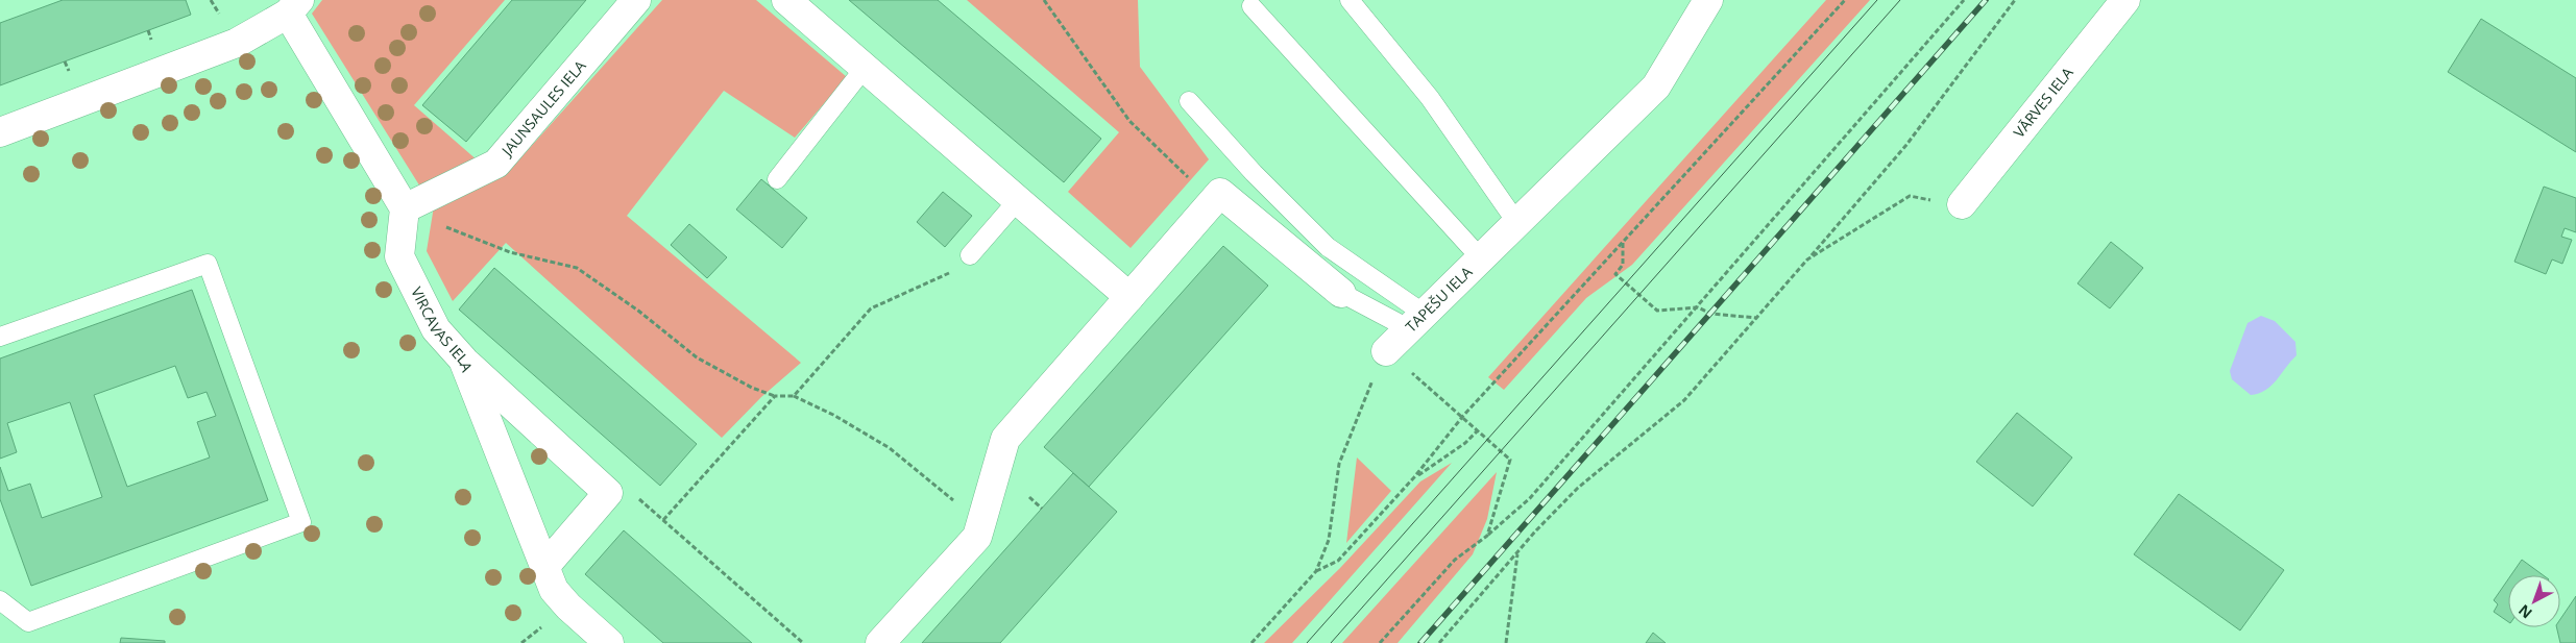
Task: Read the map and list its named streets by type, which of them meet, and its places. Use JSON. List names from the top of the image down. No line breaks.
{"streets":{"street":["VĀRVES IELA","JAUNSAULES IELA","TAPEŠU IELA","VIRCAVAS IELA"]},"crossings":[["JAUNSAULES IELA","VIRCAVAS IELA"]],"north":"bottom left"}
